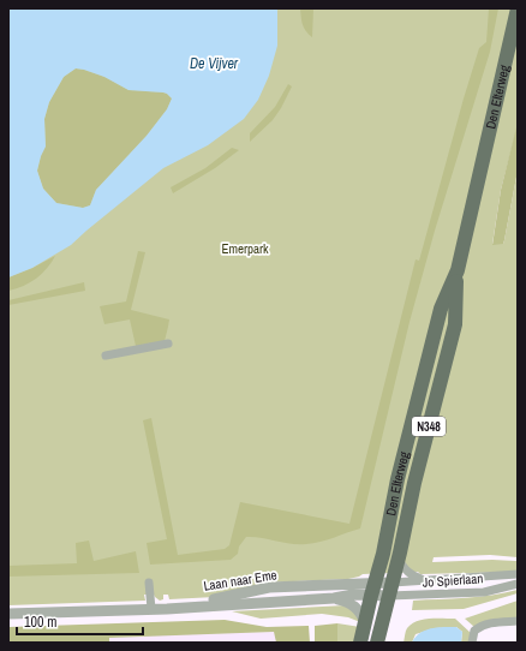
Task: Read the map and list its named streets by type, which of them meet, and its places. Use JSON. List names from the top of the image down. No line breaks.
{"streets":{"main road":["Den Elterweg","N348"],"street":["Laan naar Eme","Jo Spierlaan"]},"crossings":[["Den Elterweg","Laan naar Eme"],["Den Elterweg","Jo Spierlaan"],["Laan naar Eme","Jo Spierlaan"]],"water":["De Vijver"],"parks":["Emerpark"],"scale_bar":"100 m"}
